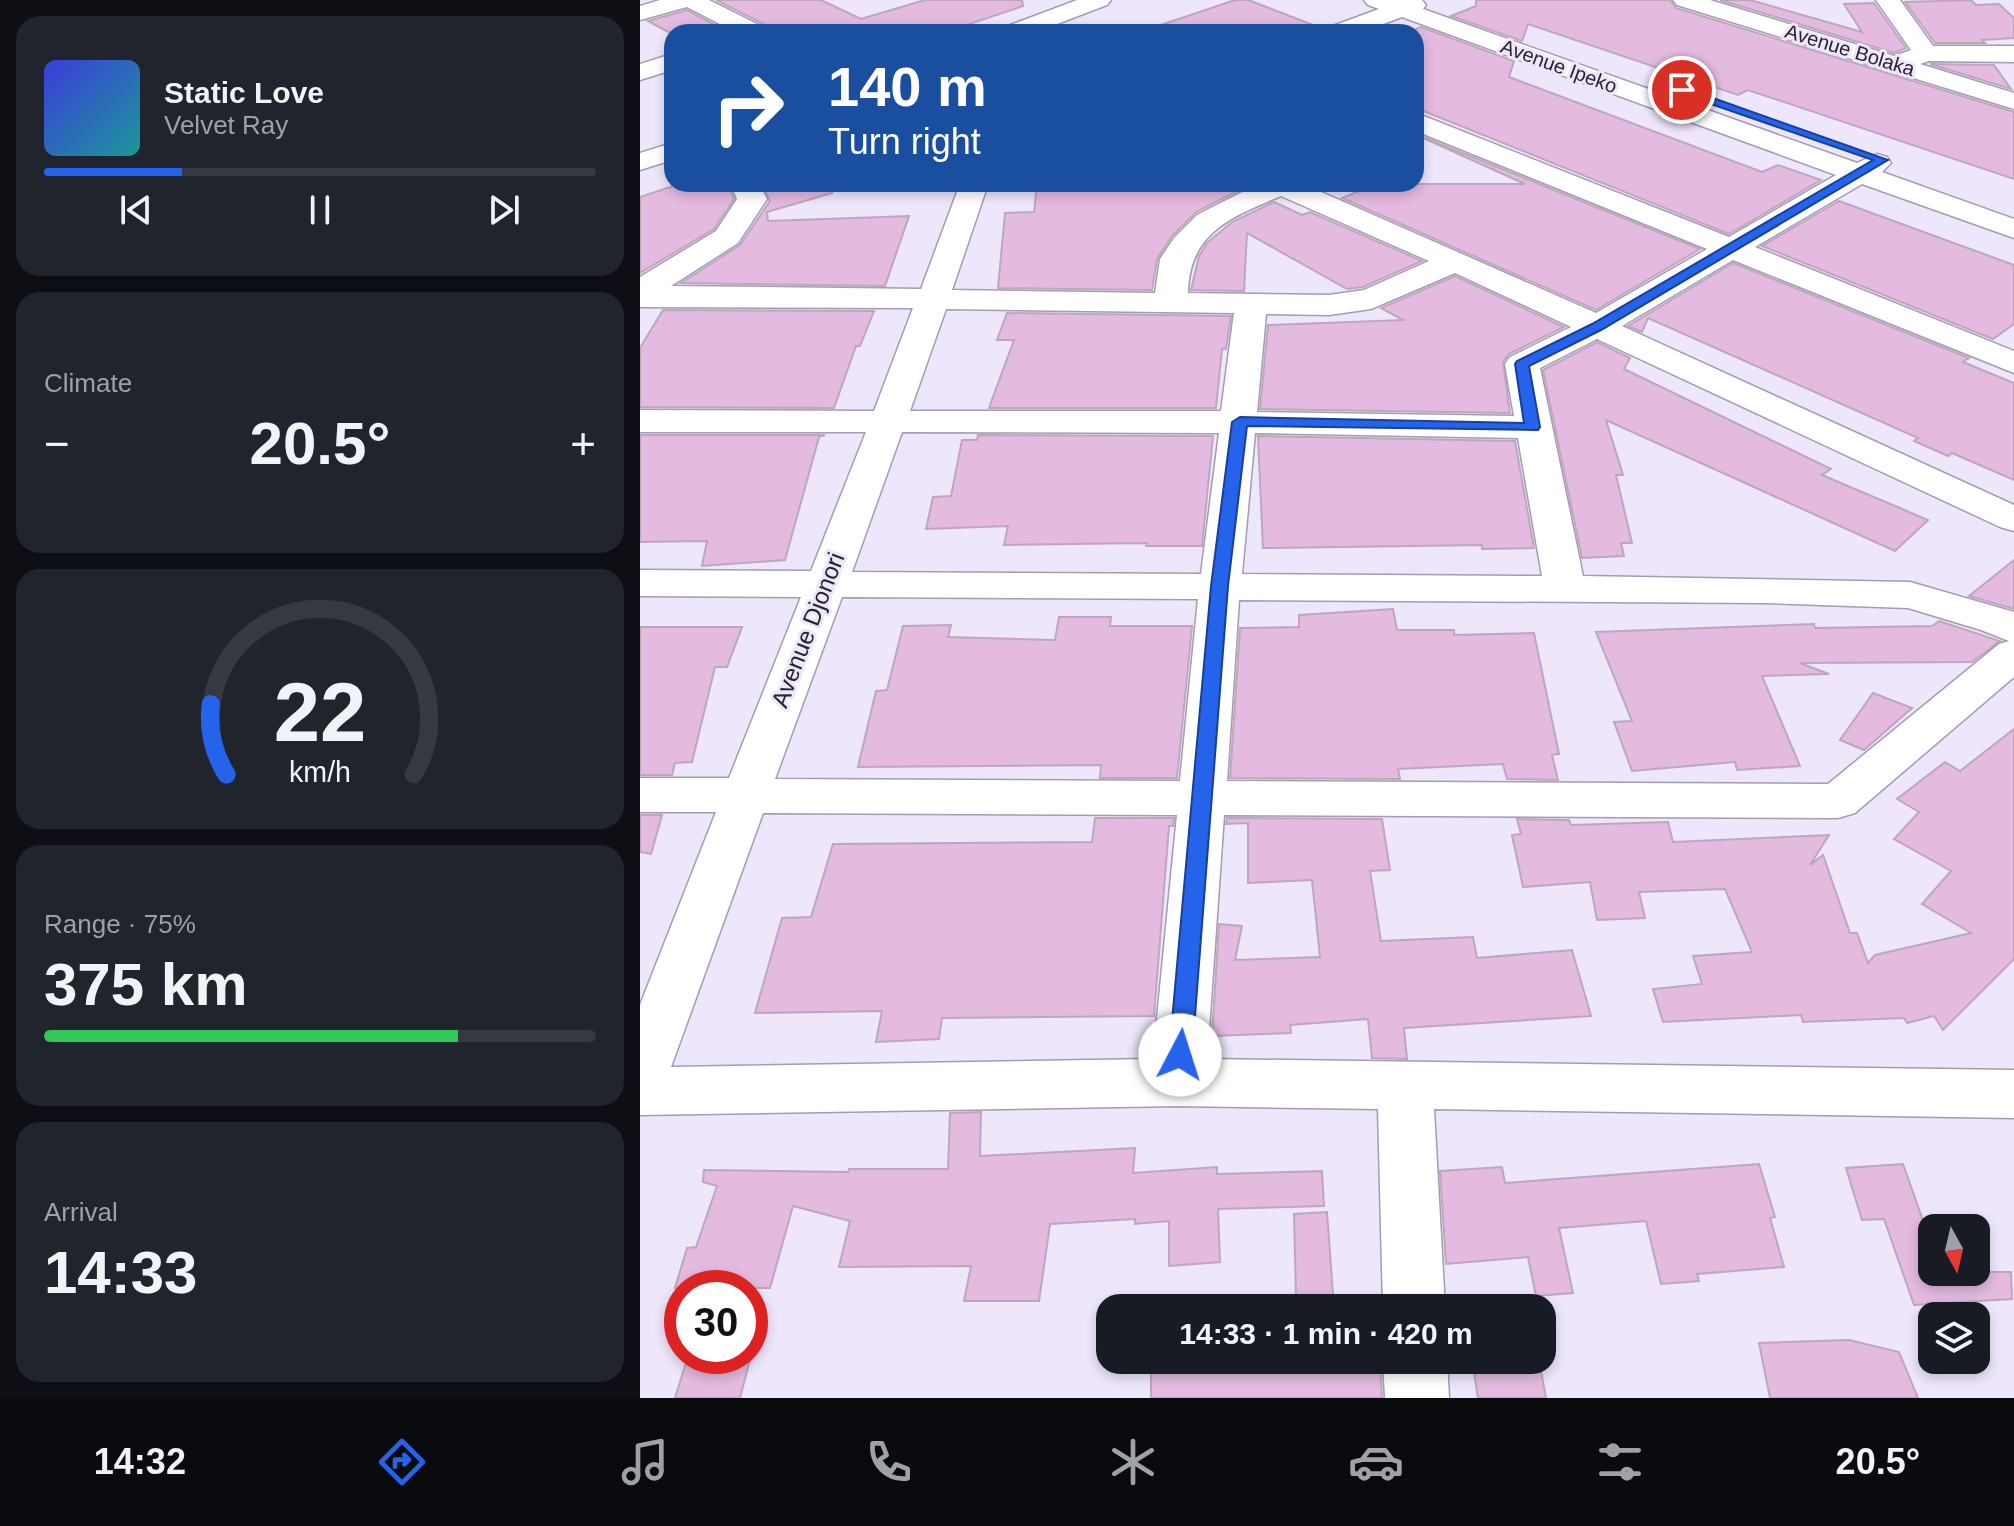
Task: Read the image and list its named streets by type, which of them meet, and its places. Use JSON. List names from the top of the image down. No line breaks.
{"streets":{"street":["Avenue Bolaka","Avenue Ipeko","Avenue Djonori"]},"north":"bottom","page":{"turn":["140 m","Turn right"],"song":["Static Love","Velvet Ray"],"tile":["Climate",["Range · 75%","375 km"],["Arrival","14:33"]],"heat":["−","20.5°","+"],"limit":"30","trip":"14:33 · 1 min · 420 m","tabs":["14:32","20.5°"],"gauge":["22","km/h"]}}
